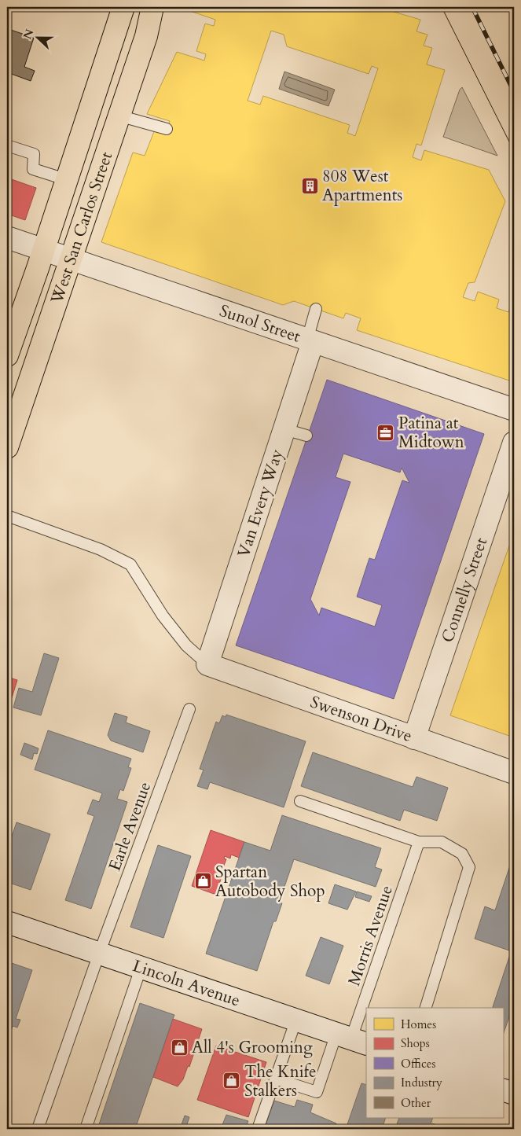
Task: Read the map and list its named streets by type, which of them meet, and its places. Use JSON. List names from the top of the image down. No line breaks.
{"streets":{"main road":["West San Carlos Street"],"street":["Sunol Street","Van Every Way","Connelly Street","Swenson Drive","Lincoln Avenue"],"lane":["Earle Avenue","Morris Avenue"]},"crossings":[["West San Carlos Street","Sunol Street"],["Sunol Street","Van Every Way"],["Van Every Way","Swenson Drive"],["Connelly Street","Swenson Drive"],["Earle Avenue","Lincoln Avenue"],["Morris Avenue","Lincoln Avenue"]],"places":{"building":["808 West Apartments"],"office":["Patina at Midtown"],"shop":["Spartan Autobody Shop","All 4's Grooming","The Knife Stalkers"]},"legend":["Homes","Shops","Offices","Industry","Other"],"north":"left"}
